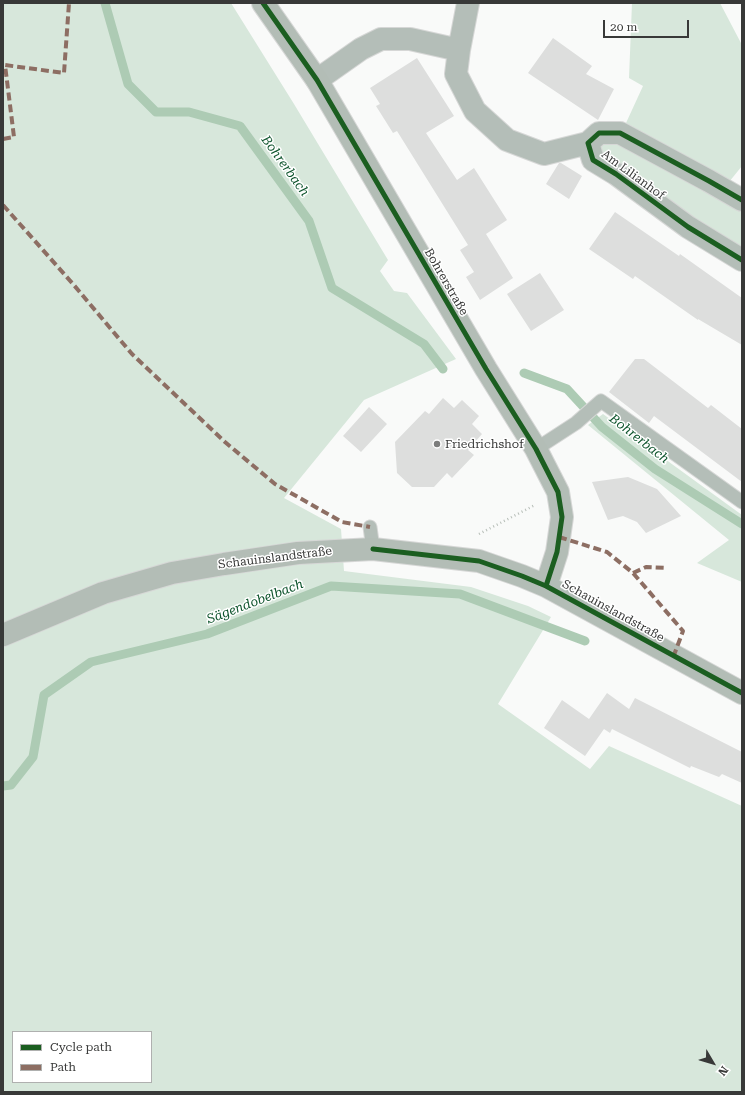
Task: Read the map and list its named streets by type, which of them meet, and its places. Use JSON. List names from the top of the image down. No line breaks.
{"streets":{"main road":["Bohrerstraße","Schauinslandstraße"],"street":["Am Lilianhof"]},"crossings":[["Bohrerstraße","Schauinslandstraße"]],"water":["Bohrerbach","Sägendobelbach"],"places":["Friedrichshof"],"legend":["Cycle path","Path"],"scale_bar":"20 m","north":"bottom right"}
